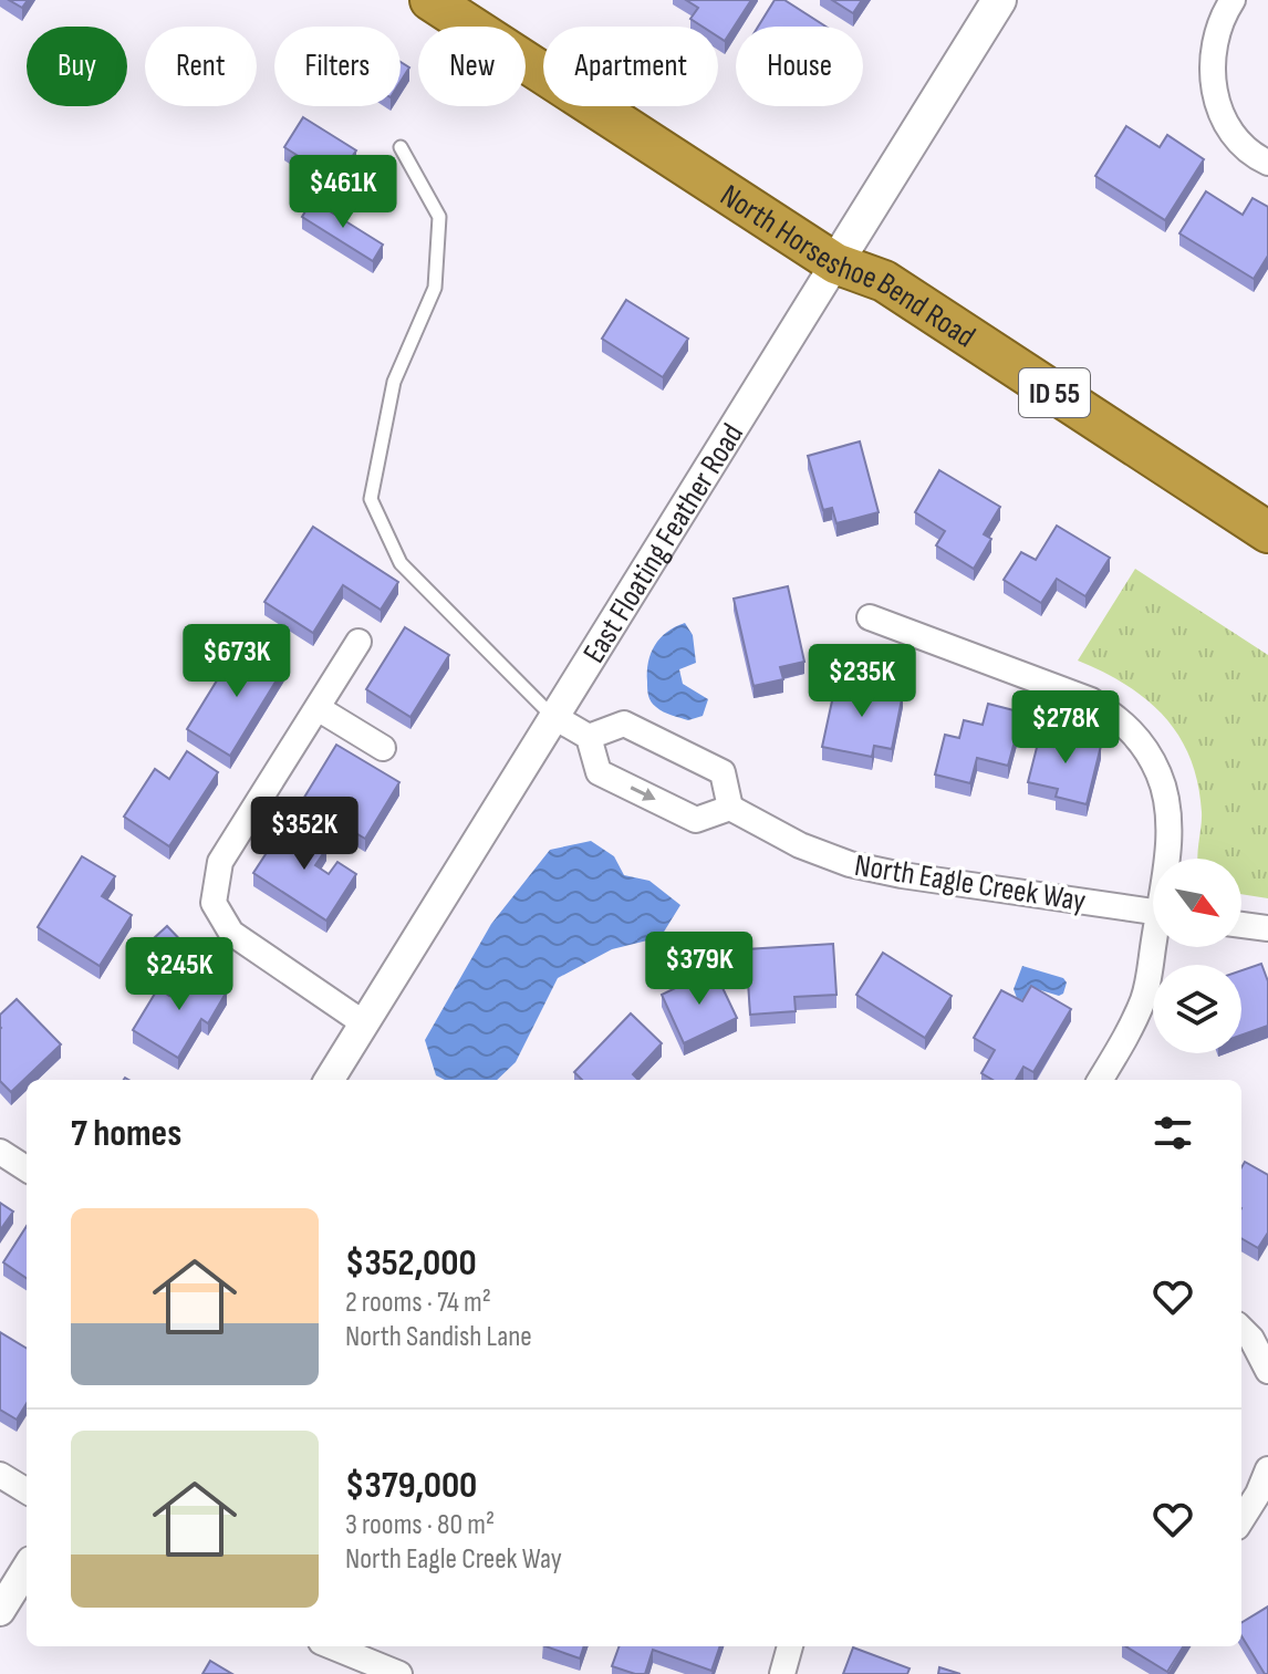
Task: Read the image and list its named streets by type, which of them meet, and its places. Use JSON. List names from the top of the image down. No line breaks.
{"streets":{"highway":["North Horseshoe Bend Road","ID 55"],"main road":["East Floating Feather Road"],"street":["North Eagle Creek Way"]},"crossings":[["North Horseshoe Bend Road","East Floating Feather Road"]],"north":"bottom right","page":{"chip":["Buy","Rent","Filters","New","Apartment","House"],"price":["$461K","$673K","$235K","$278K","$352K","$379K","$245K"],"heading":"7 homes","list":[{"name":"$352,000","note":"2 rooms · 74 m² · North Sandish Lane"},{"name":"$379,000","note":"3 rooms · 80 m² · North Eagle Creek Way"}]}}
